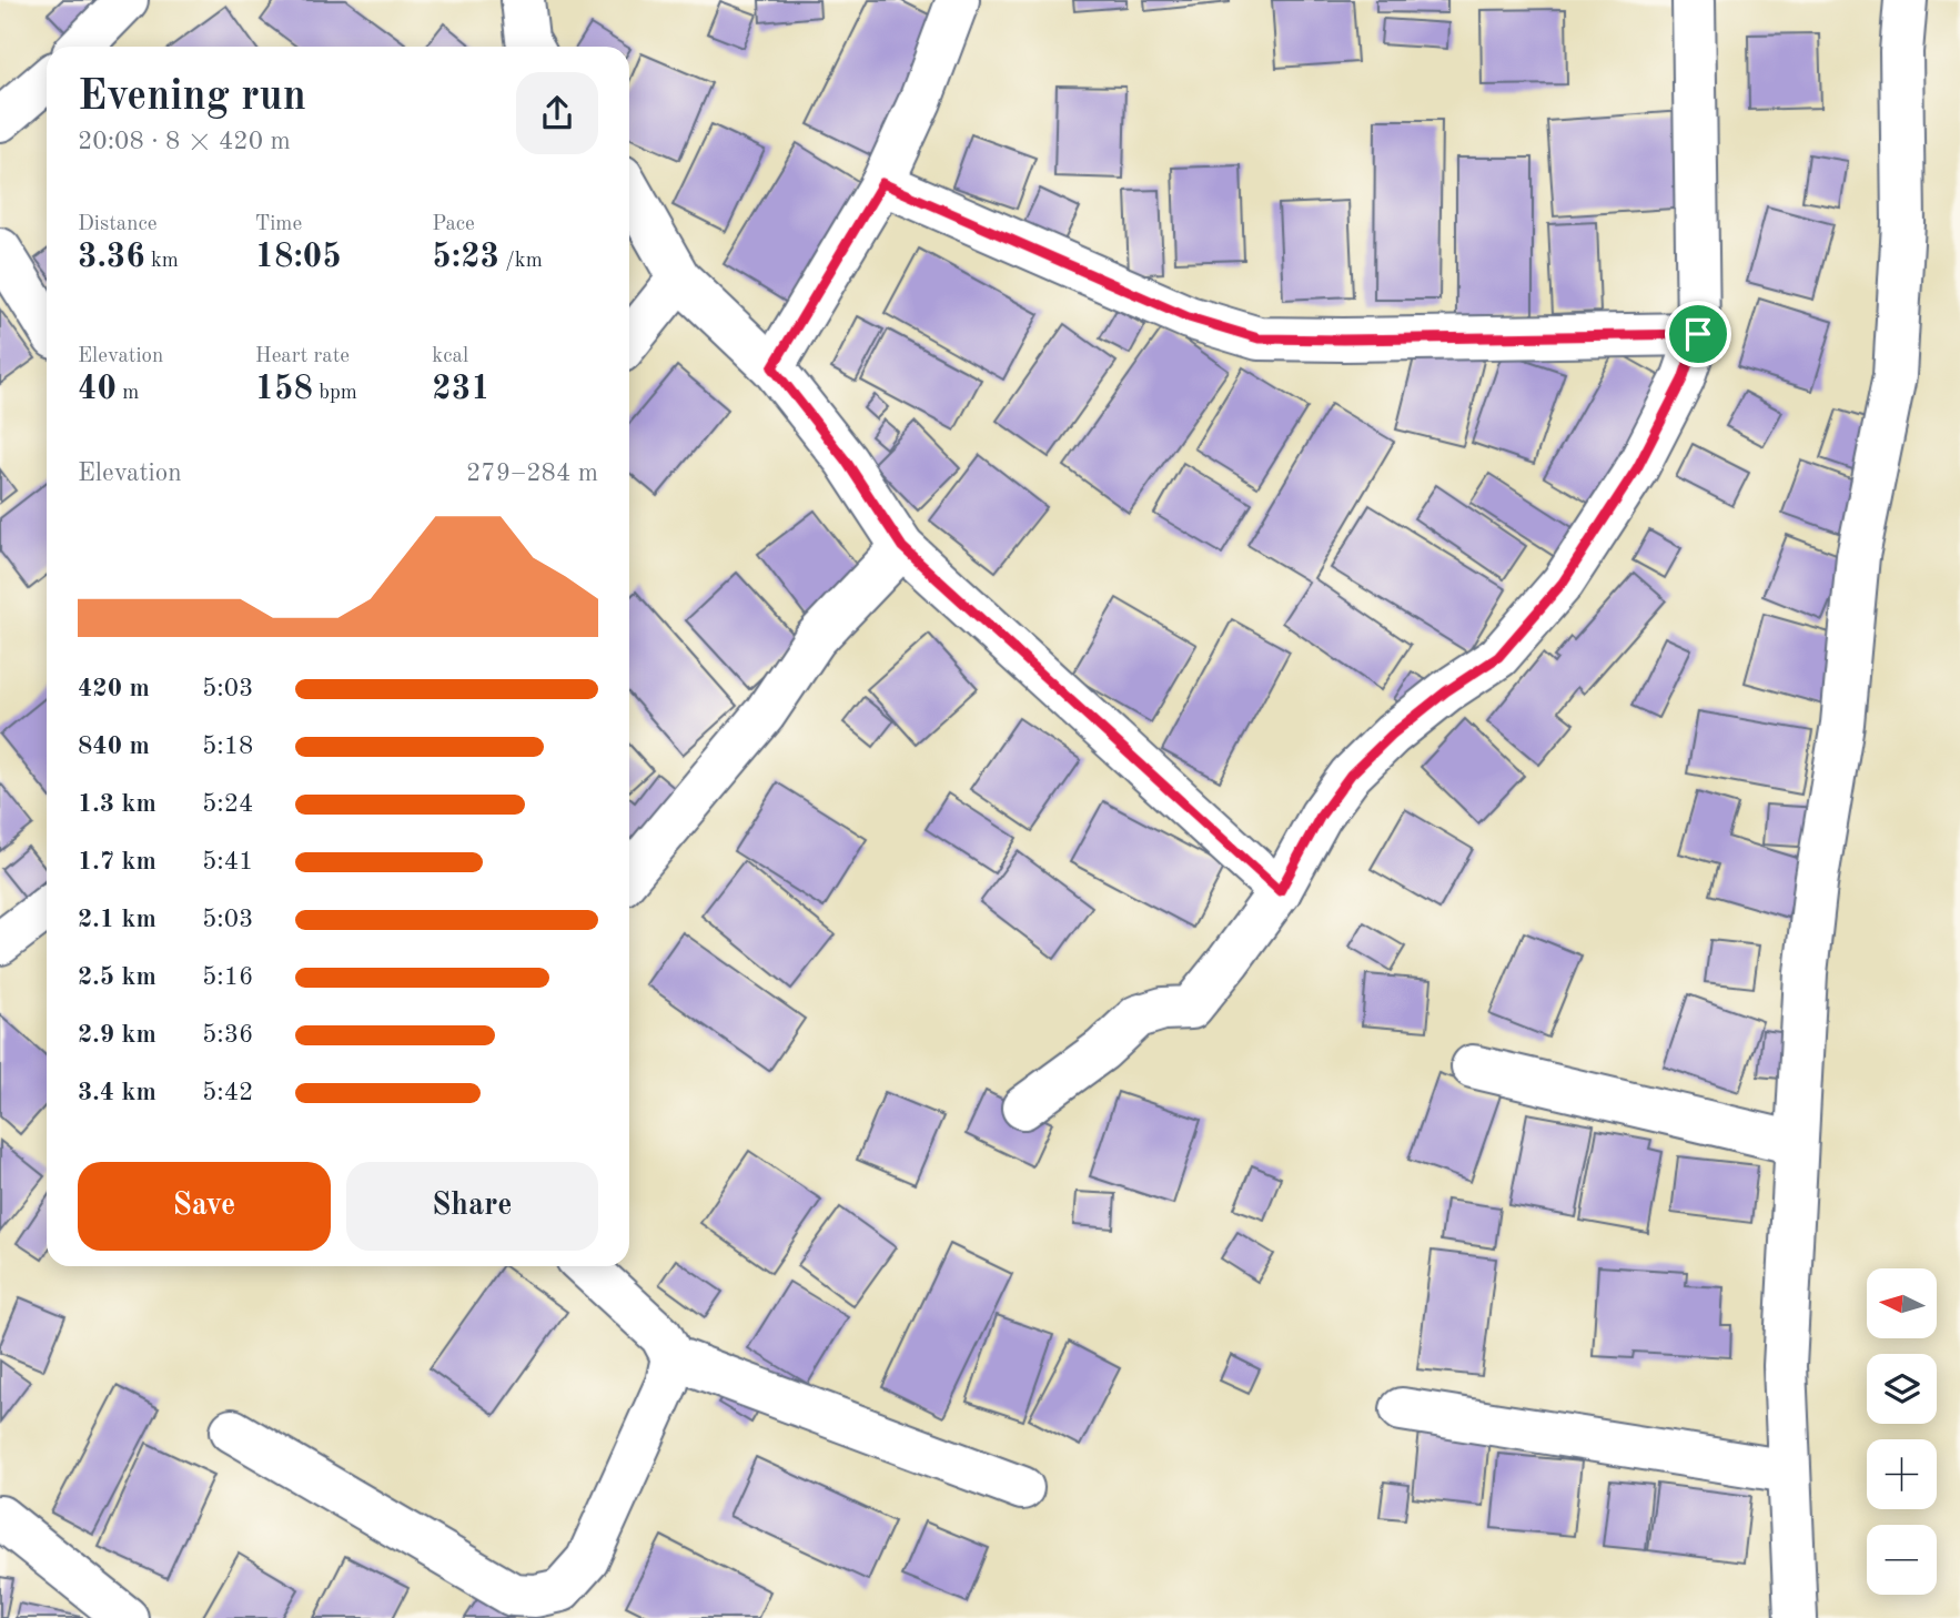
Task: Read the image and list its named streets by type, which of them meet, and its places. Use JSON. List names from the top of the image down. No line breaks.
{"north":"left","page":{"heading":["Evening run","20:08 · 8 × 420 m"],"stats":[["Distance","3.36 km"],["Time","18:05"],["Pace","5:23 /km"],["Elevation","40 m"],["Heart rate","158 bpm"],["kcal","231"]],"chart":["Elevation","279–284 m"],"list":[{"name":"420 m","note":"5:03"},{"name":"840 m","note":"5:18"},{"name":"1.3 km","note":"5:24"},{"name":"1.7 km","note":"5:41"},{"name":"2.1 km","note":"5:03"},{"name":"2.5 km","note":"5:16"},{"name":"2.9 km","note":"5:36"},{"name":"3.4 km","note":"5:42"}],"buttons":["Save","Share"],"map_buttons":["+","−"]}}
